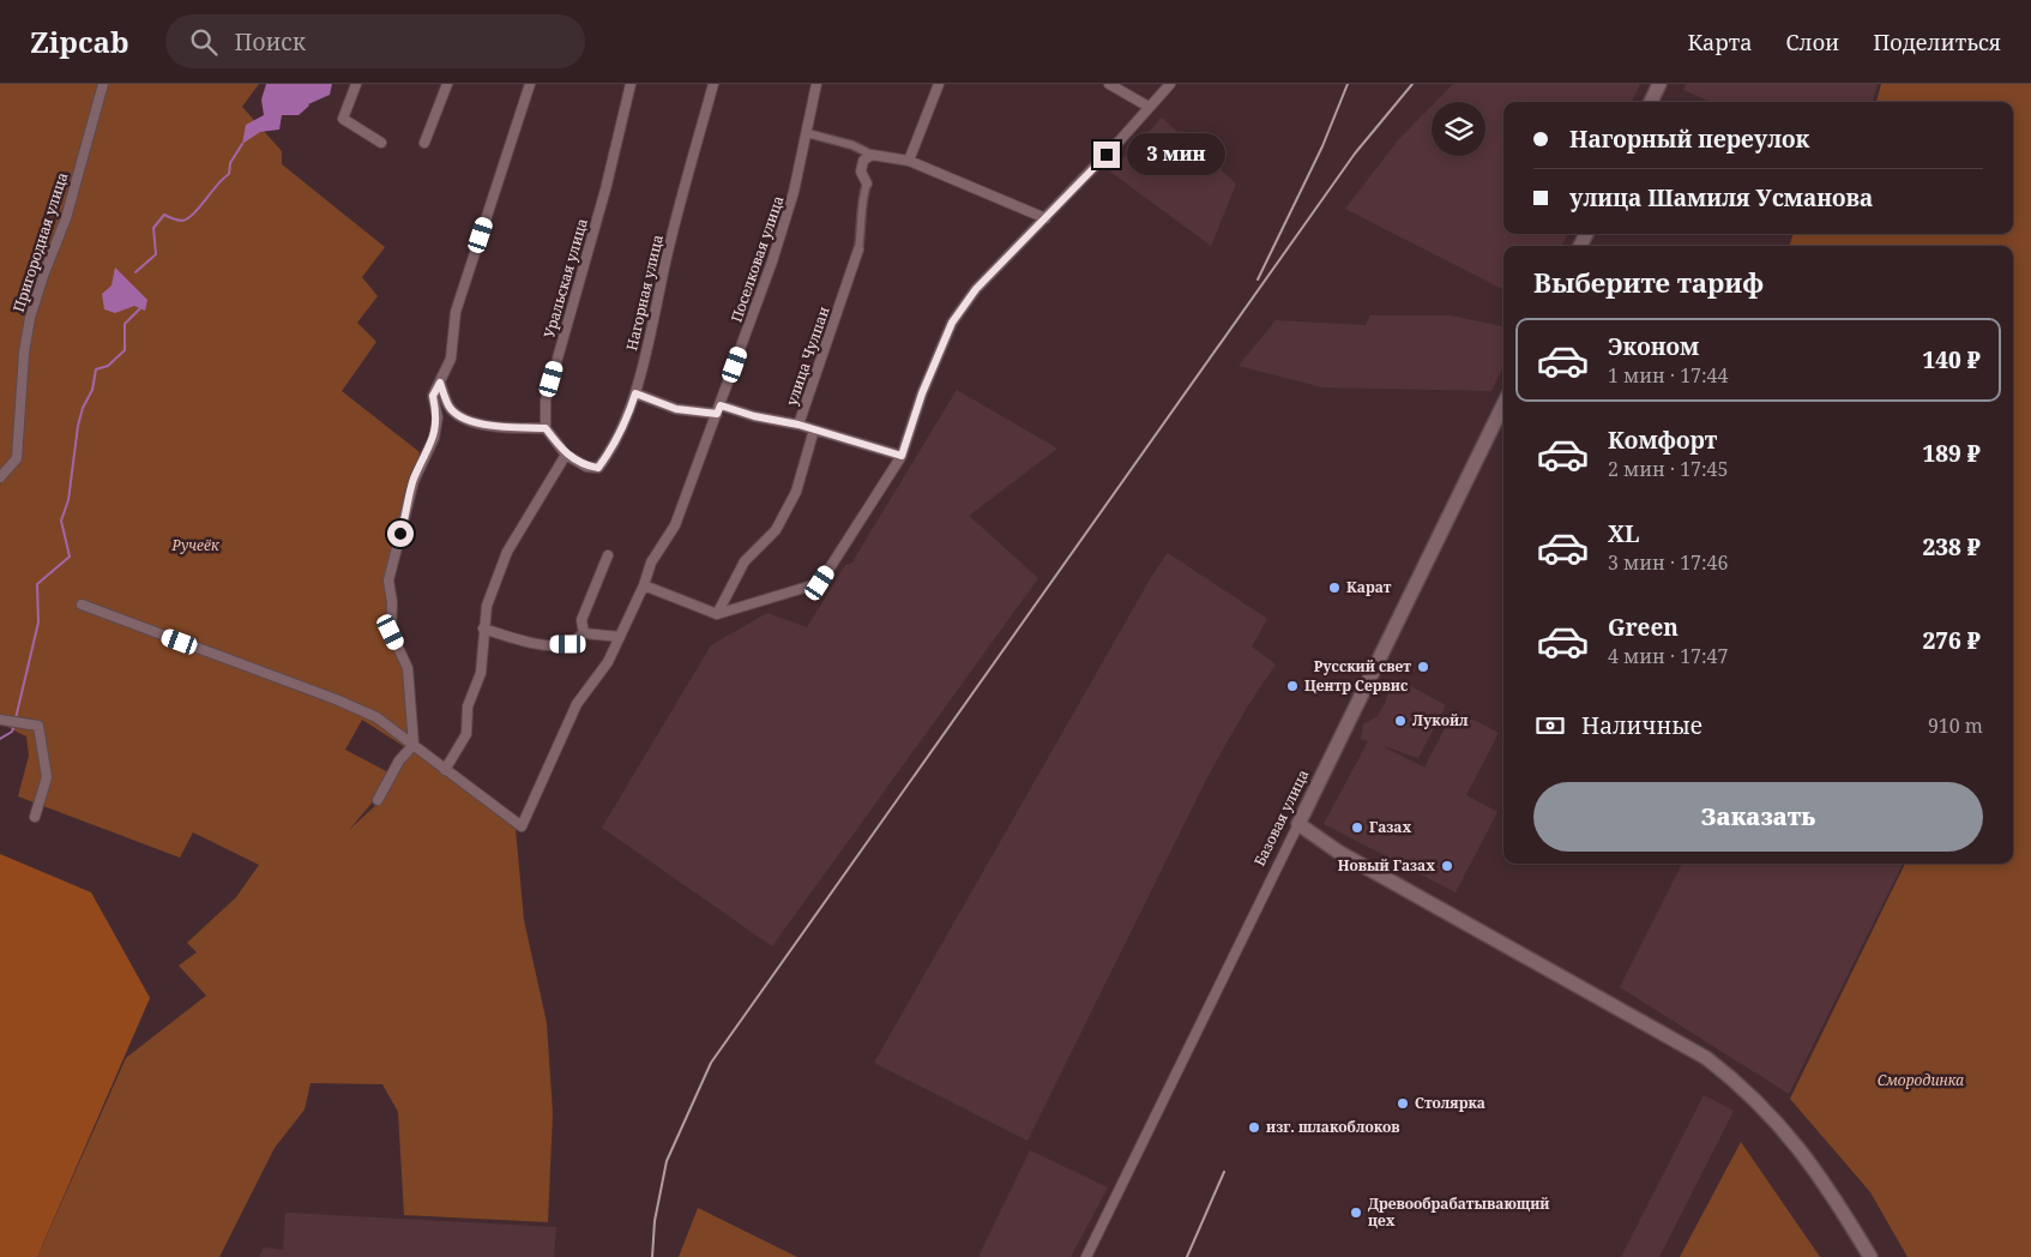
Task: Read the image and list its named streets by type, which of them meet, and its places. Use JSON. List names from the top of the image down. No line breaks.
{"streets":{"main road":["Базовая улица"],"street":["Пригородная улица","Поселковая улица","Уральская улица","Нагорная улица","улица Чулпан"]},"parks":["Ручеёк","Смородинка"],"places":["Карат","Русский свет","Центр Сервис","Лукойл","Газах","Новый Газах","Столярка","изг. шлакоблоков","Древообрабатывающий цех"],"page":{"header":"Zipcab","search":"Поиск","nav":["Карта","Слои","Поделиться"],"banner":["Нагорный переулок","улица Шамиля Усманова"],"bubble":"3 мин","heading":"Выберите тариф","list":[{"name":"Эконом","note":"1 мин · 17:44","value":"140 ₽"},{"name":"Комфорт","note":"2 мин · 17:45","value":"189 ₽"},{"name":"XL","note":"3 мин · 17:46","value":"238 ₽"},{"name":"Green","note":"4 мин · 17:47","value":"276 ₽"}],"pay":["Наличные","910 m"],"buttons":"Заказать"}}
